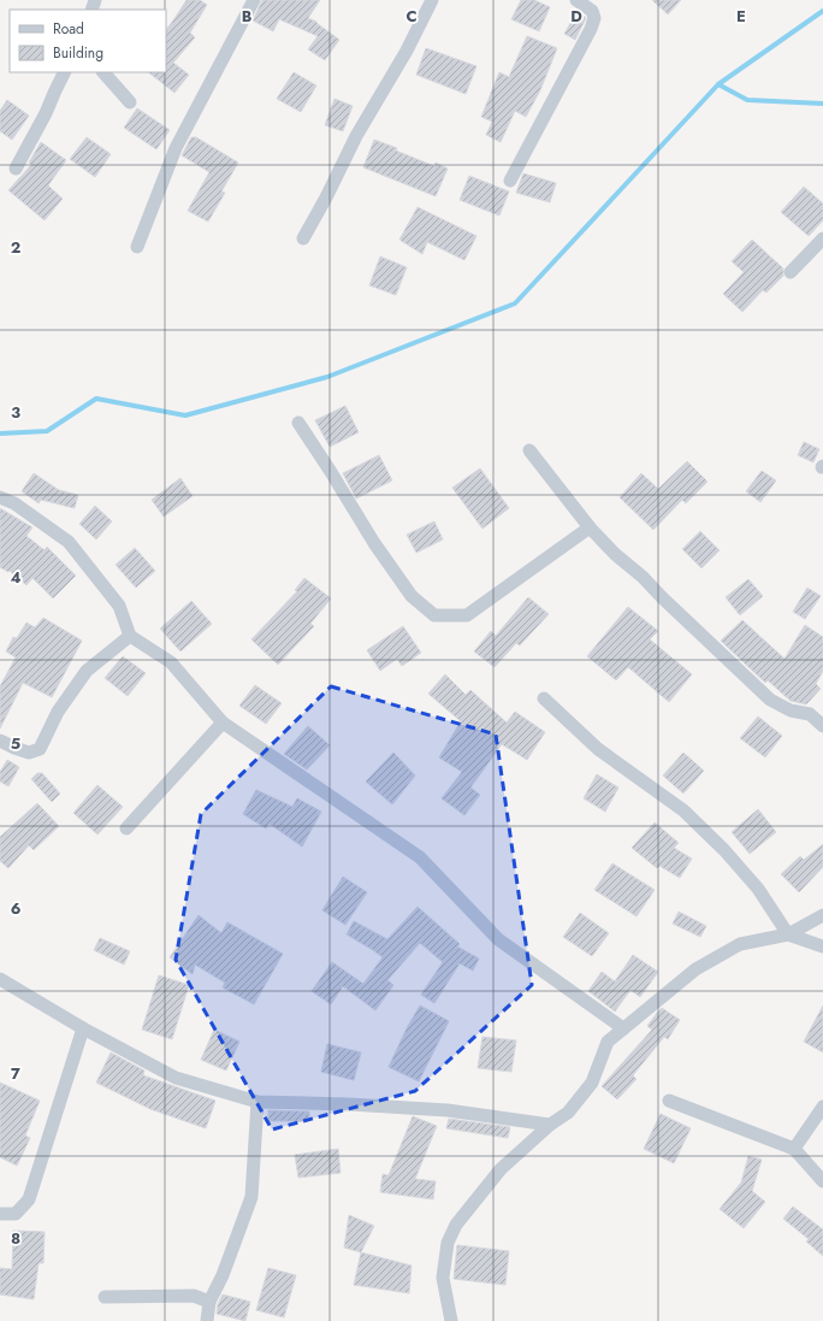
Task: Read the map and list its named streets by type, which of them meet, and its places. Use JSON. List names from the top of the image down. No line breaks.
{"legend":["Road","Building"],"grid":{"columns":["B","C","D","E"],"rows":["2","3","4","5","6","7","8"]}}
